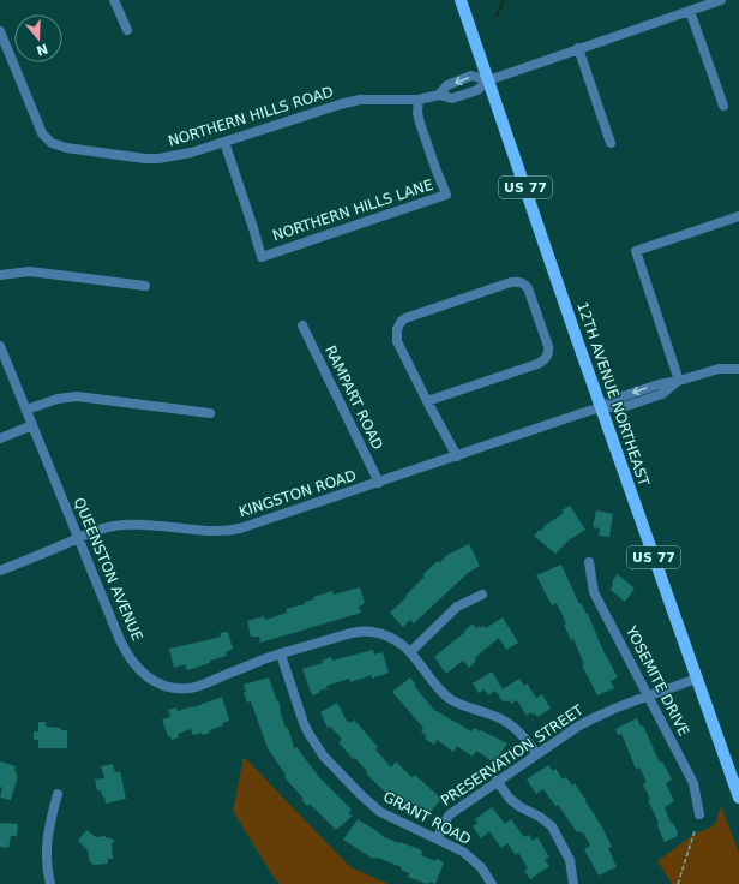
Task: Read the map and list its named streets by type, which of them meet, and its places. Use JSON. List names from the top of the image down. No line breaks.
{"streets":{"main road":["US 77","12TH AVENUE NORTHEAST"],"street":["NORTHERN HILLS ROAD","NORTHERN HILLS LANE","RAMPART ROAD","KINGSTON ROAD","QUEENSTON AVENUE","YOSEMITE DRIVE","PRESERVATION STREET","GRANT ROAD"]},"crossings":[["NORTHERN HILLS ROAD","NORTHERN HILLS LANE"],["NORTHERN HILLS ROAD","12TH AVENUE NORTHEAST"],["12TH AVENUE NORTHEAST","KINGSTON ROAD"],["12TH AVENUE NORTHEAST","PRESERVATION STREET"],["RAMPART ROAD","KINGSTON ROAD"],["KINGSTON ROAD","QUEENSTON AVENUE"],["QUEENSTON AVENUE","PRESERVATION STREET"],["QUEENSTON AVENUE","GRANT ROAD"],["YOSEMITE DRIVE","PRESERVATION STREET"],["PRESERVATION STREET","GRANT ROAD"]],"north":"bottom"}
